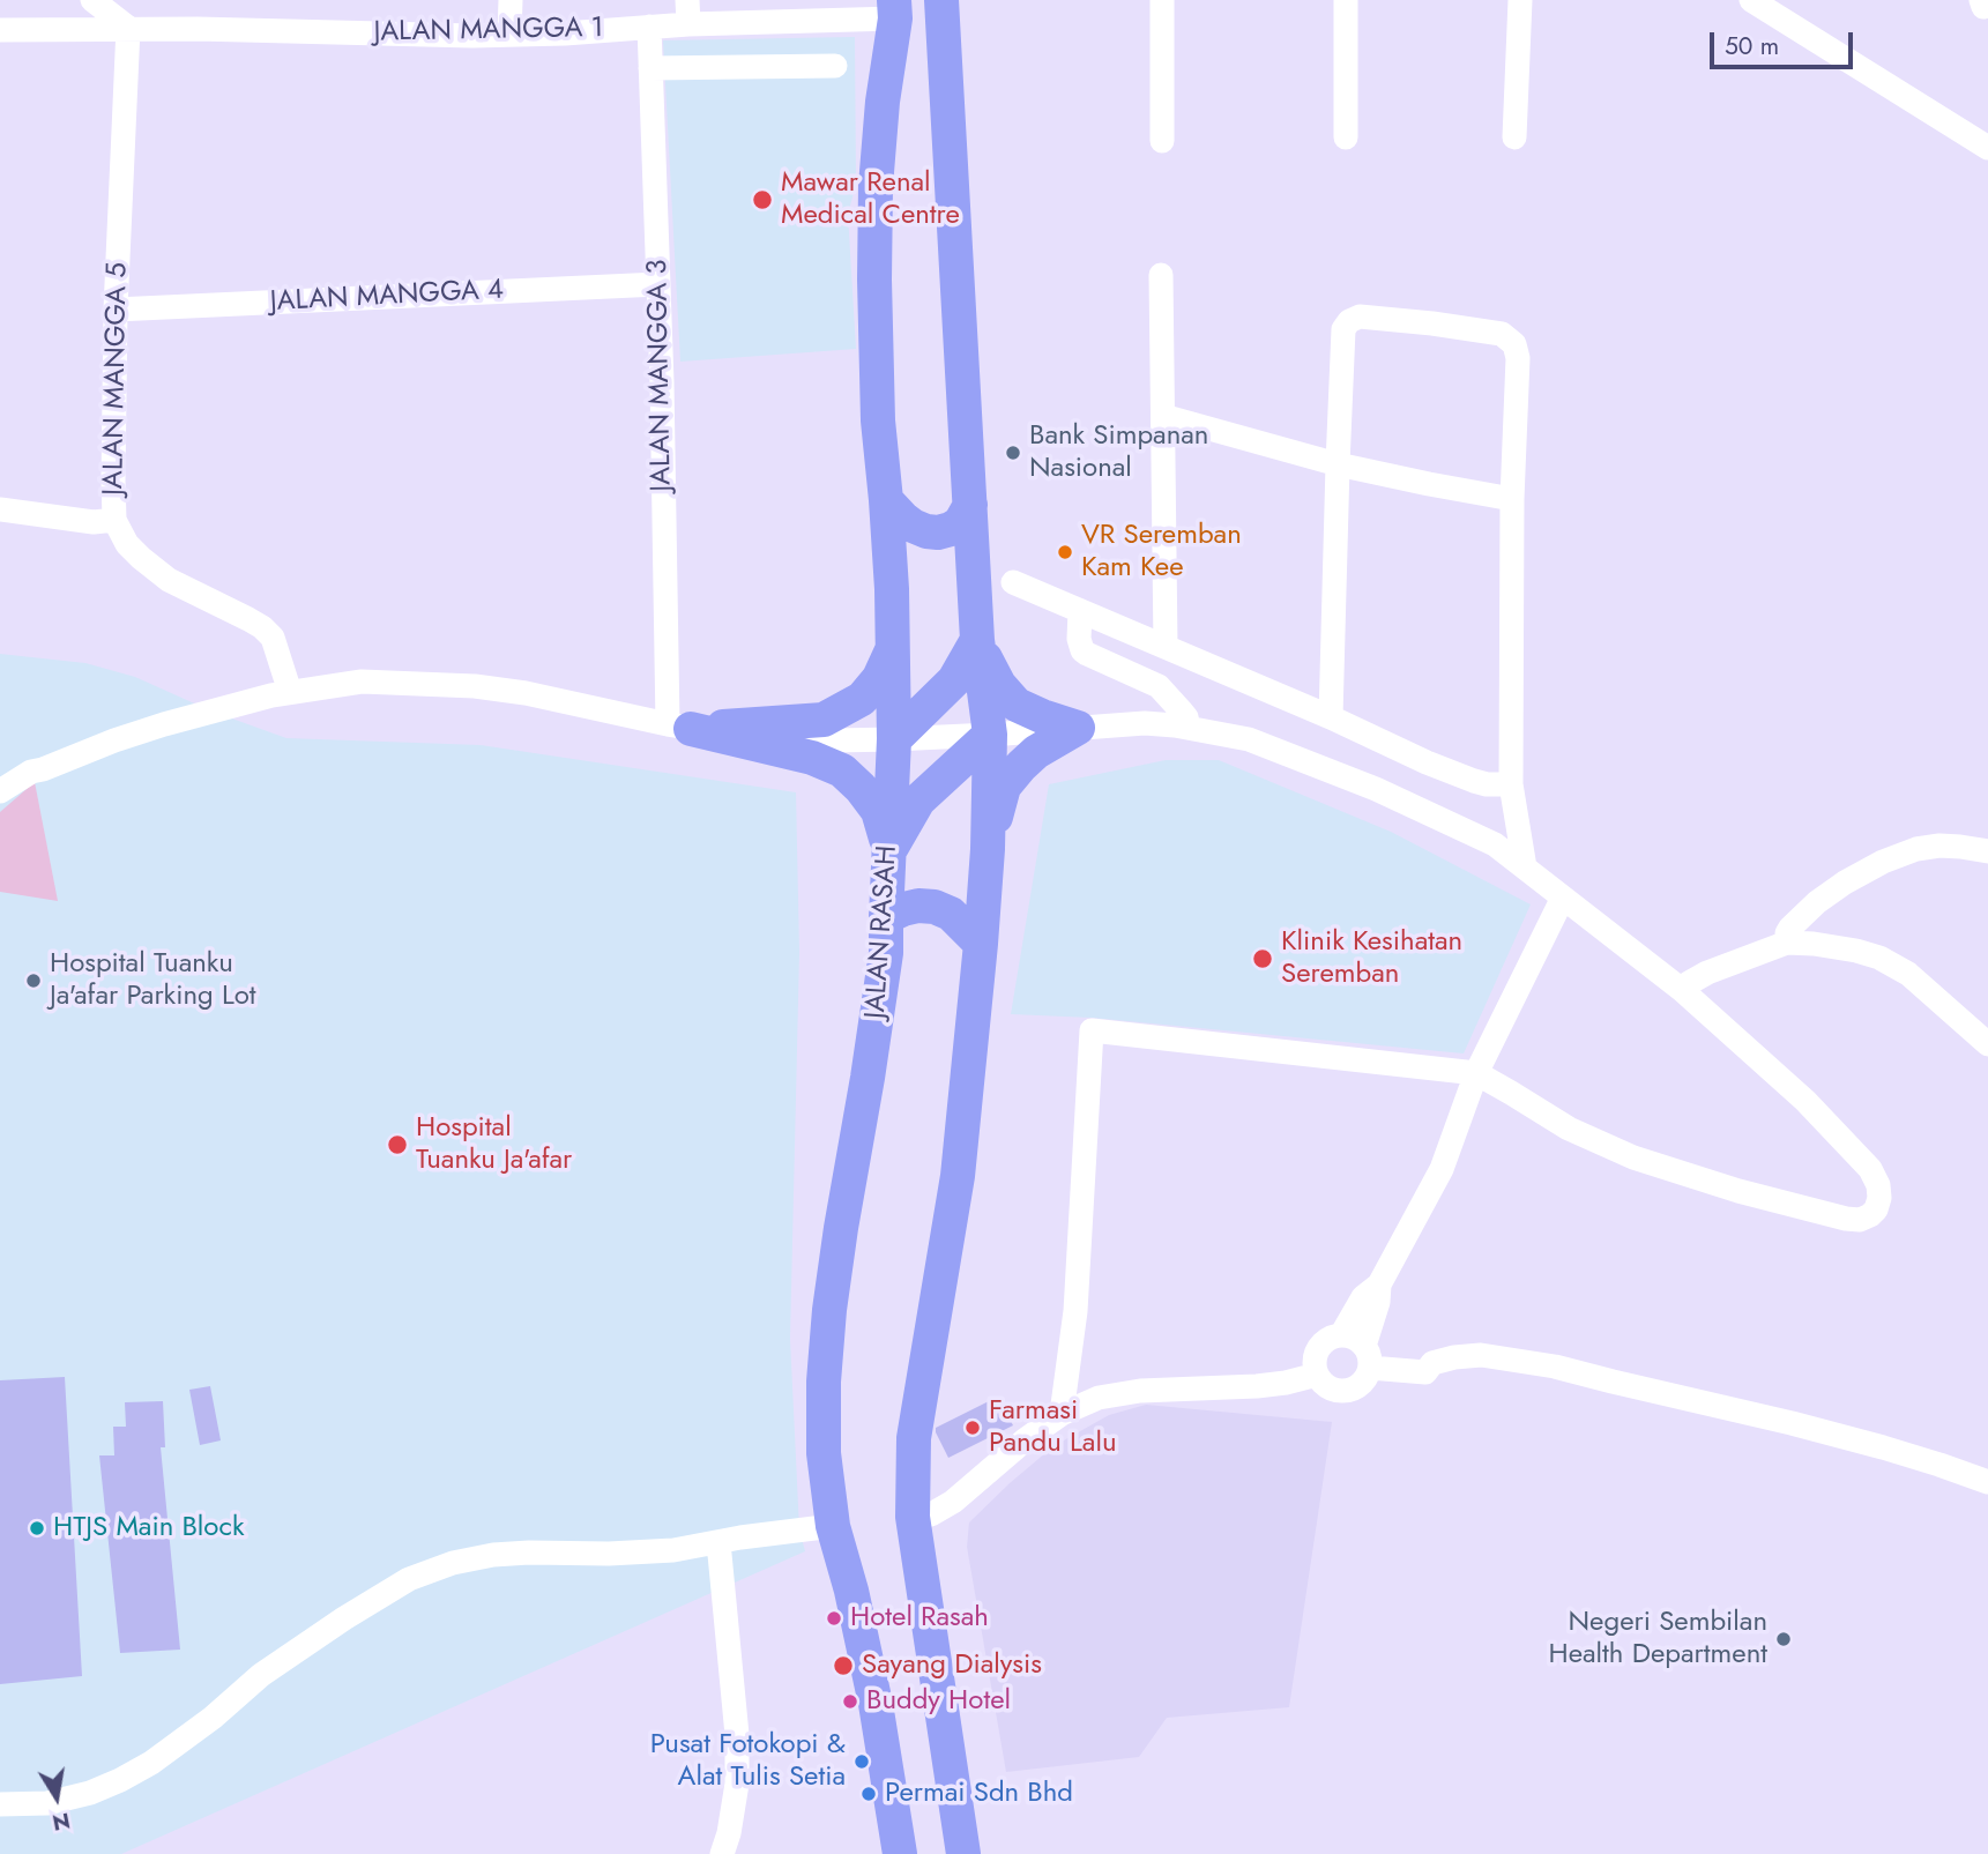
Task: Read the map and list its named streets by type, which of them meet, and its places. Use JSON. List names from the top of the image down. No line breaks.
{"streets":{"highway":["JALAN RASAH"],"street":["JALAN MANGGA 1","JALAN MANGGA 4","JALAN MANGGA 3","JALAN MANGGA 5"]},"crossings":[["JALAN MANGGA 1","JALAN MANGGA 3"],["JALAN MANGGA 1","JALAN MANGGA 5"],["JALAN MANGGA 1","JALAN RASAH"],["JALAN MANGGA 4","JALAN MANGGA 3"],["JALAN MANGGA 4","JALAN MANGGA 5"]],"places":["Mawar Renal Medical Centre","Bank Simpanan Nasional","VR Seremban Kam Kee","Klinik Kesihatan Seremban","Hospital Tuanku Ja'afar Parking Lot","Hospital Tuanku Ja'afar","Farmasi Pandu Lalu","HTJS Main Block","Hotel Rasah","Negeri Sembilan Health Department","Sayang Dialysis","Buddy Hotel","Pusat Fotokopi & Alat Tulis Setia","Permai Sdn Bhd"],"scale_bar":"50 m","north":"bottom"}
